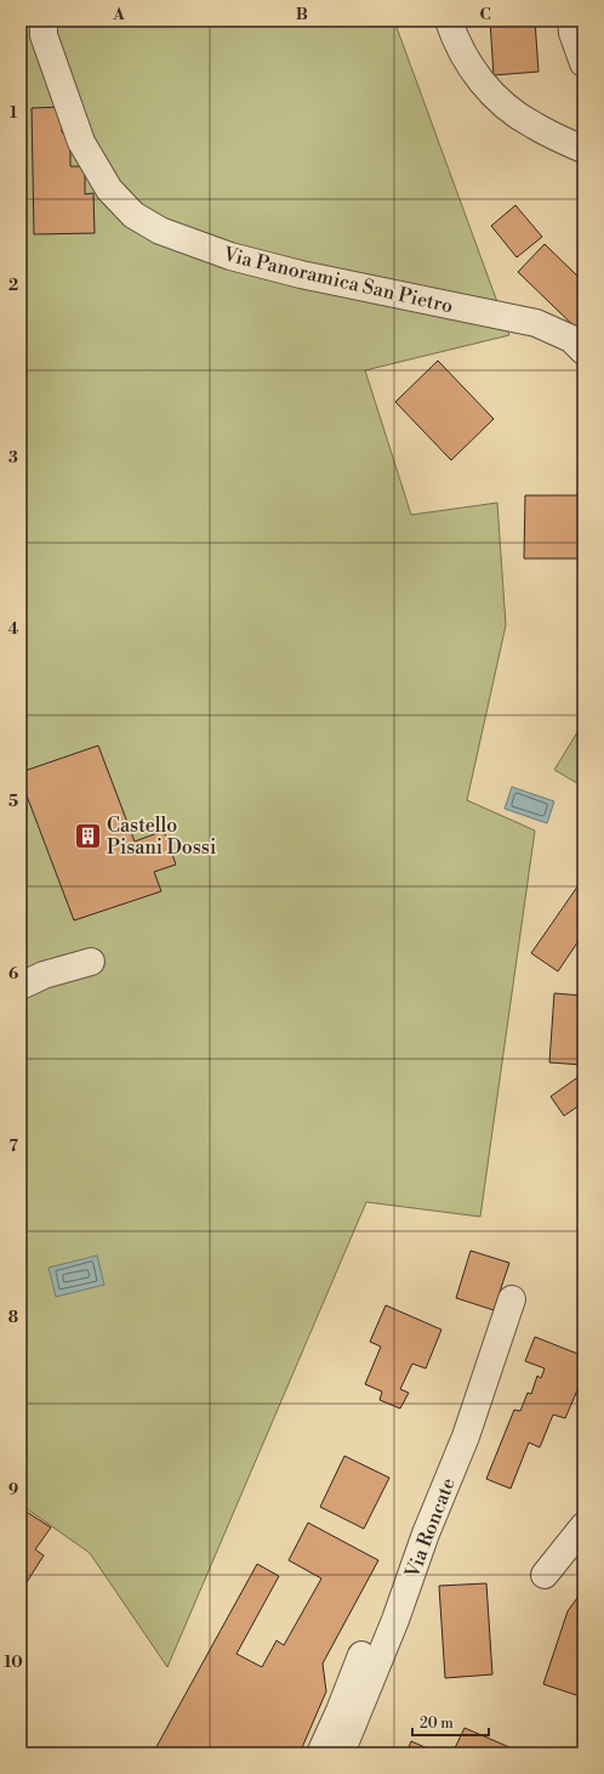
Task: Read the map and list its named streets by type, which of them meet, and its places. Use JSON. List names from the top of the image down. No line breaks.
{"streets":{"street":["Via Panoramica San Pietro","Via Roncate"]},"places":{"building":["Castello Pisani Dossi"]},"scale_bar":"20 m","grid":{"columns":["A","B","C"],"rows":["1","2","3","4","5","6","7","8","9","10"]}}
